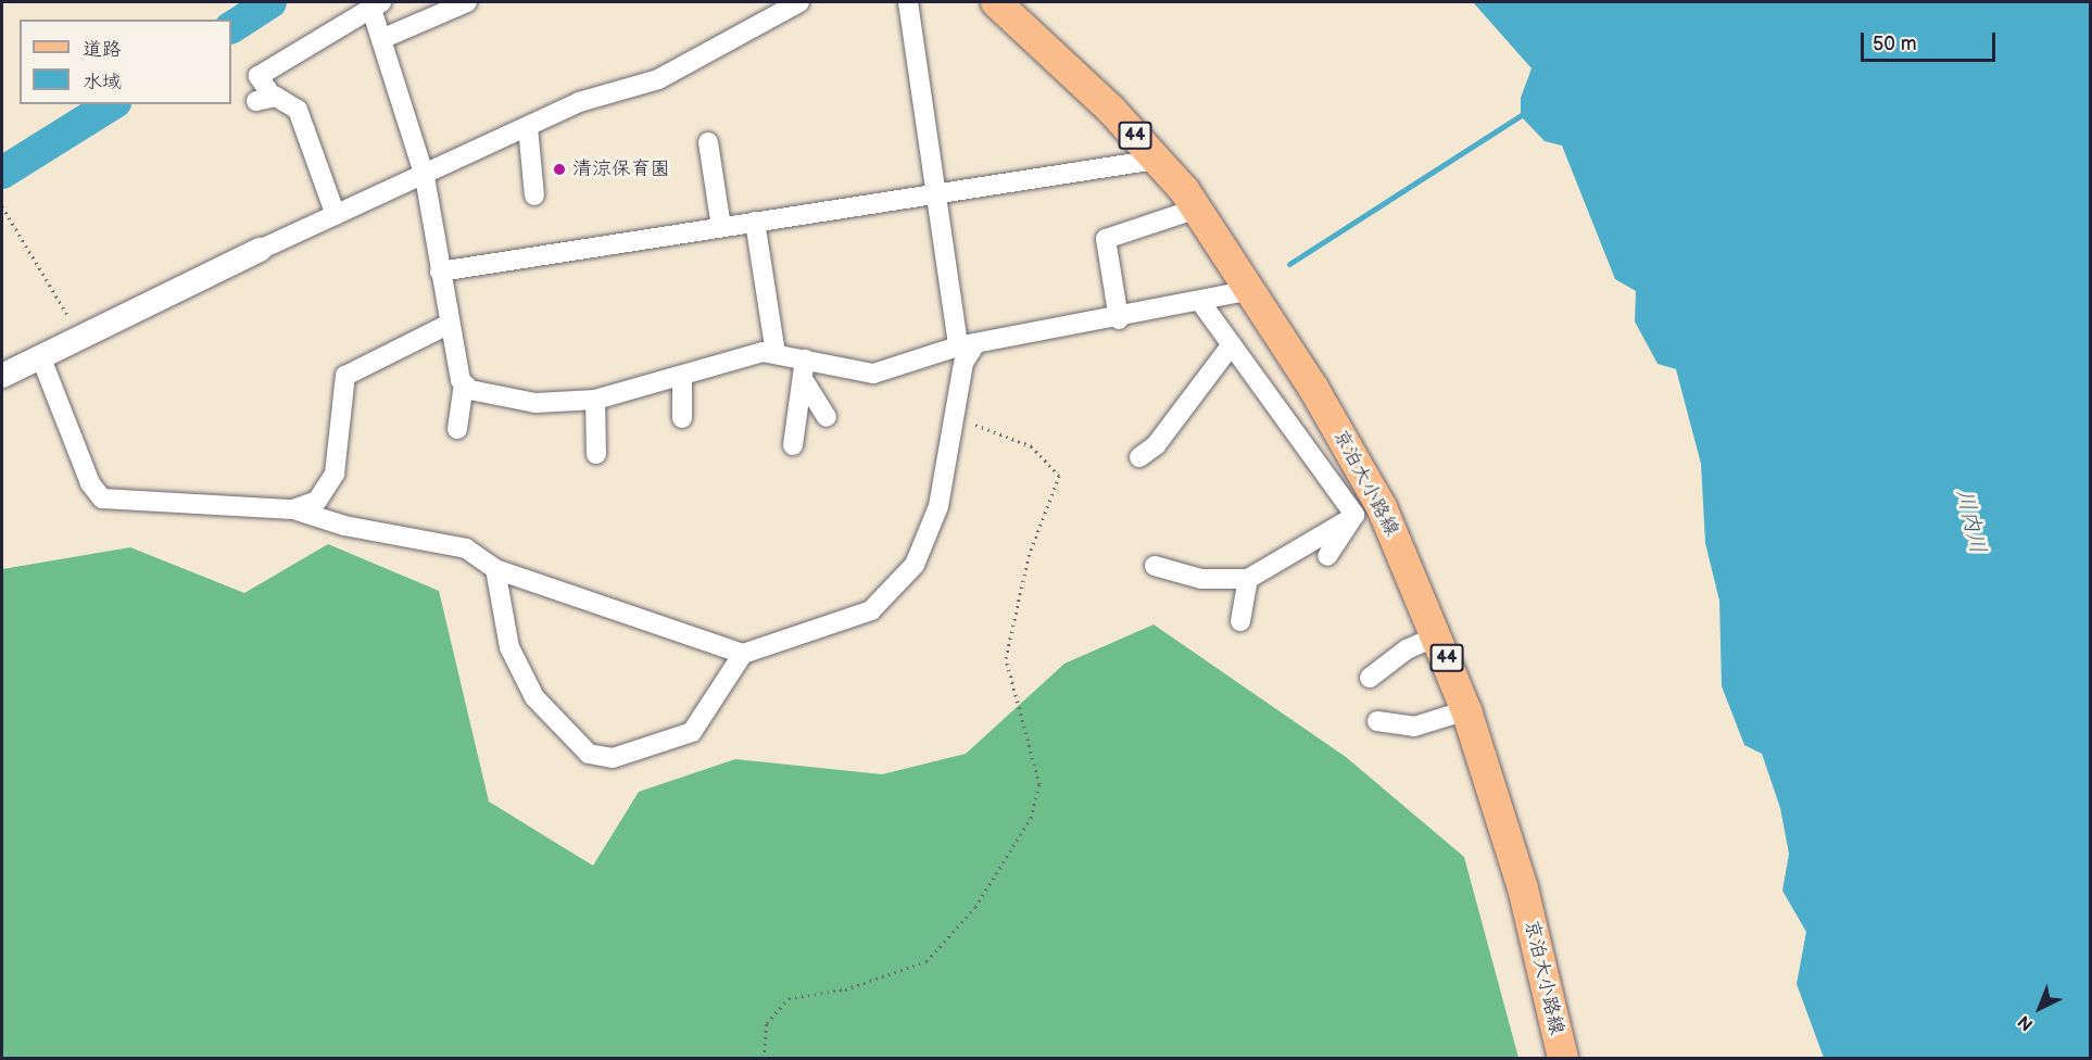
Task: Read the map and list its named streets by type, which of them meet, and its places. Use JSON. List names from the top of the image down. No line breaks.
{"streets":{"main road":["44","京泊大小路線"]},"water":["川内川"],"places":["清涼保育園"],"legend":["道路","水域"],"scale_bar":"50 m","north":"bottom left"}
